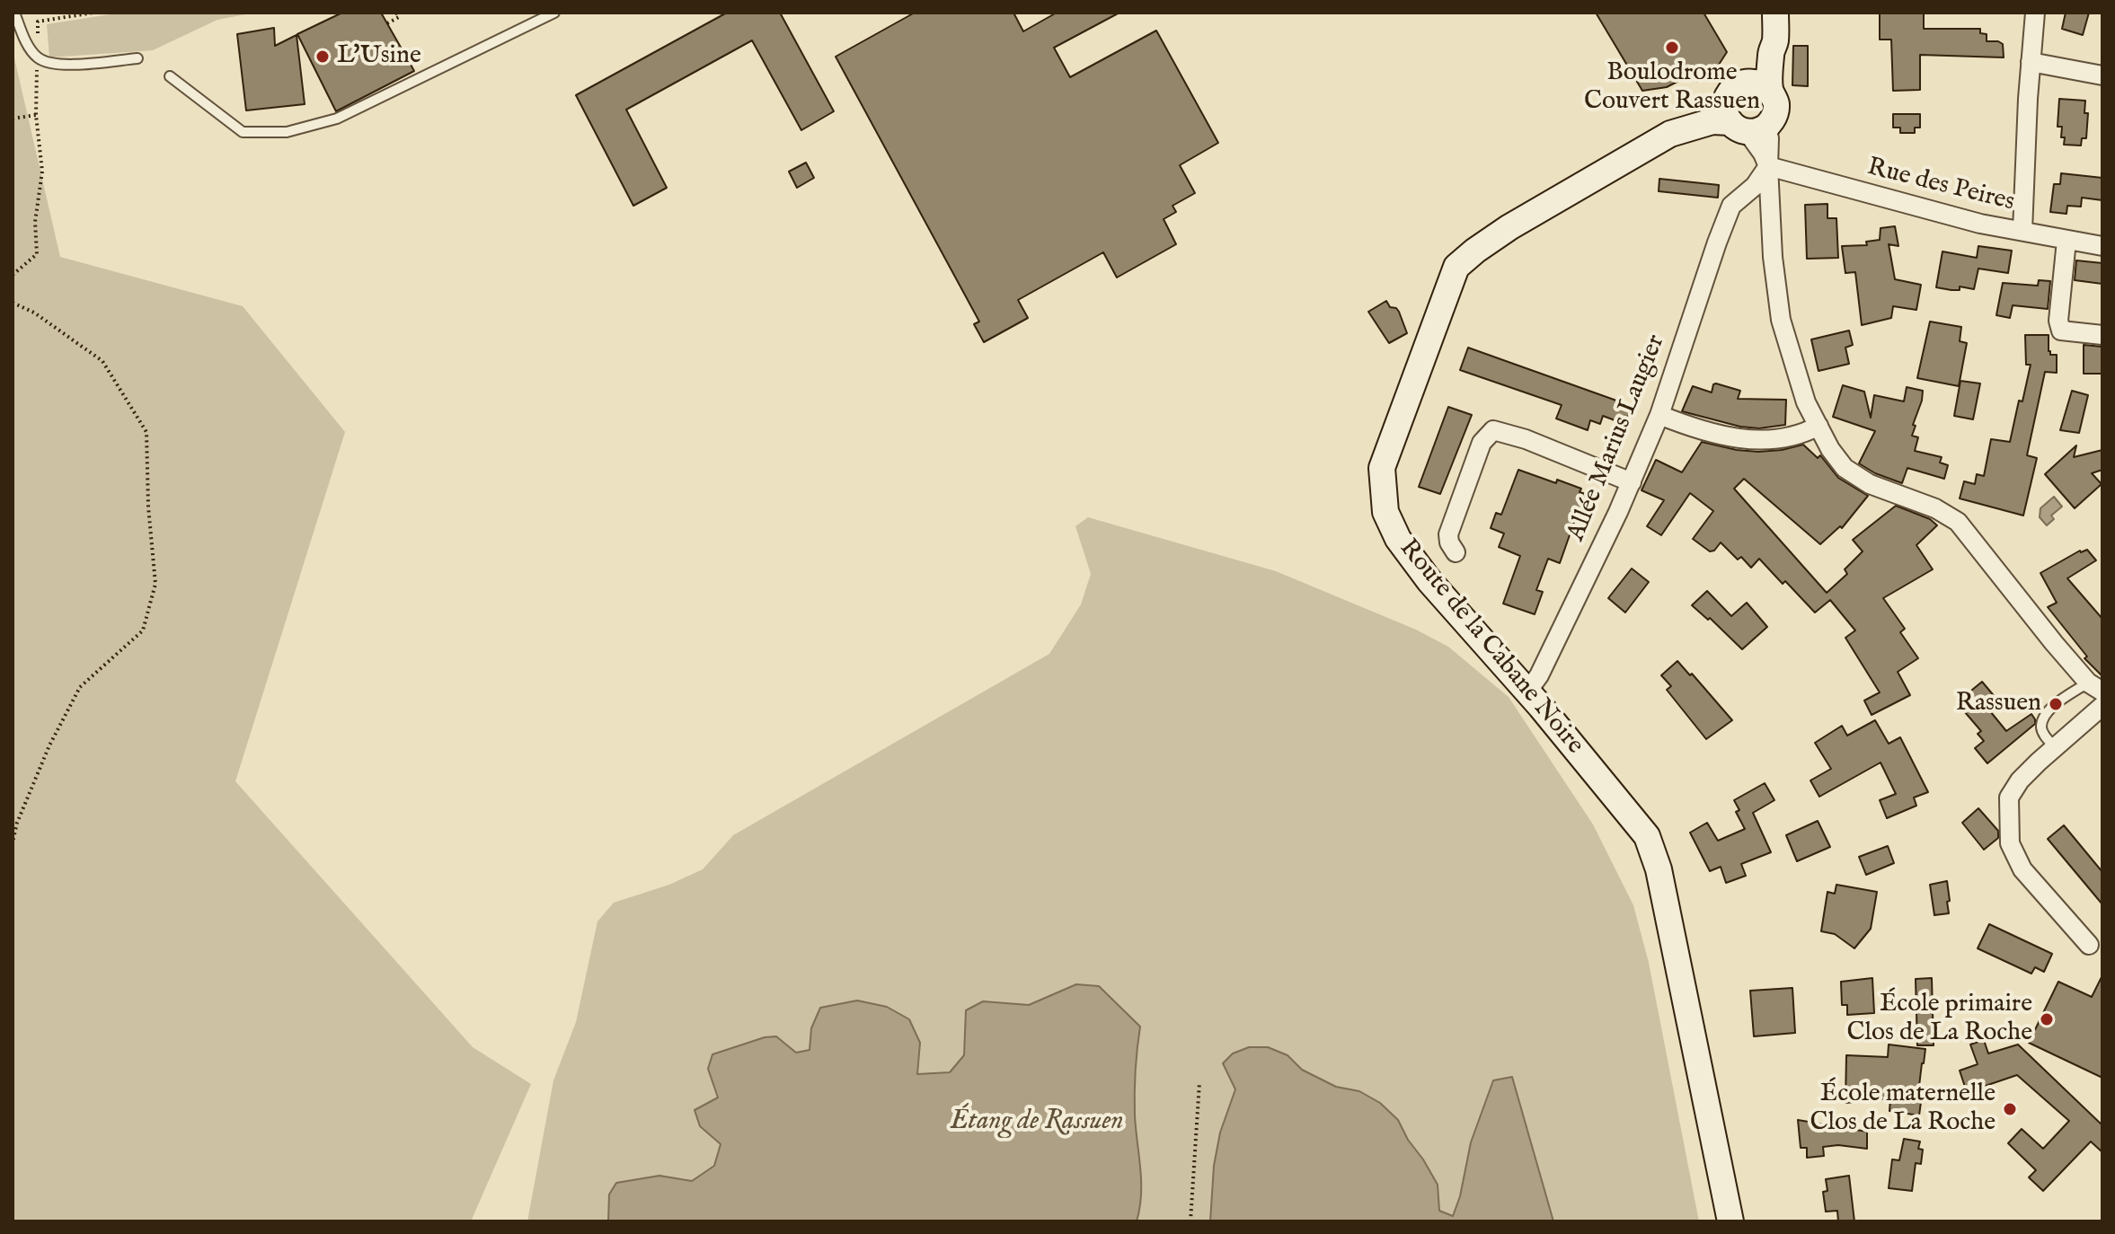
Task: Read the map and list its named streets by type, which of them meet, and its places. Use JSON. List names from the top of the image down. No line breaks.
{"streets":{"street":["Rue des Peires","Allée Marius Laugier","Route de la Cabane Noire"]},"crossings":[["Rue des Peires","Allée Marius Laugier"],["Allée Marius Laugier","Route de la Cabane Noire"]],"water":["Étang de Rassuen"],"places":["Boulodrome Couvert Rassuen","L'Usine","Rassuen","École primaire Clos de La Roche","École maternelle Clos de La Roche"]}
